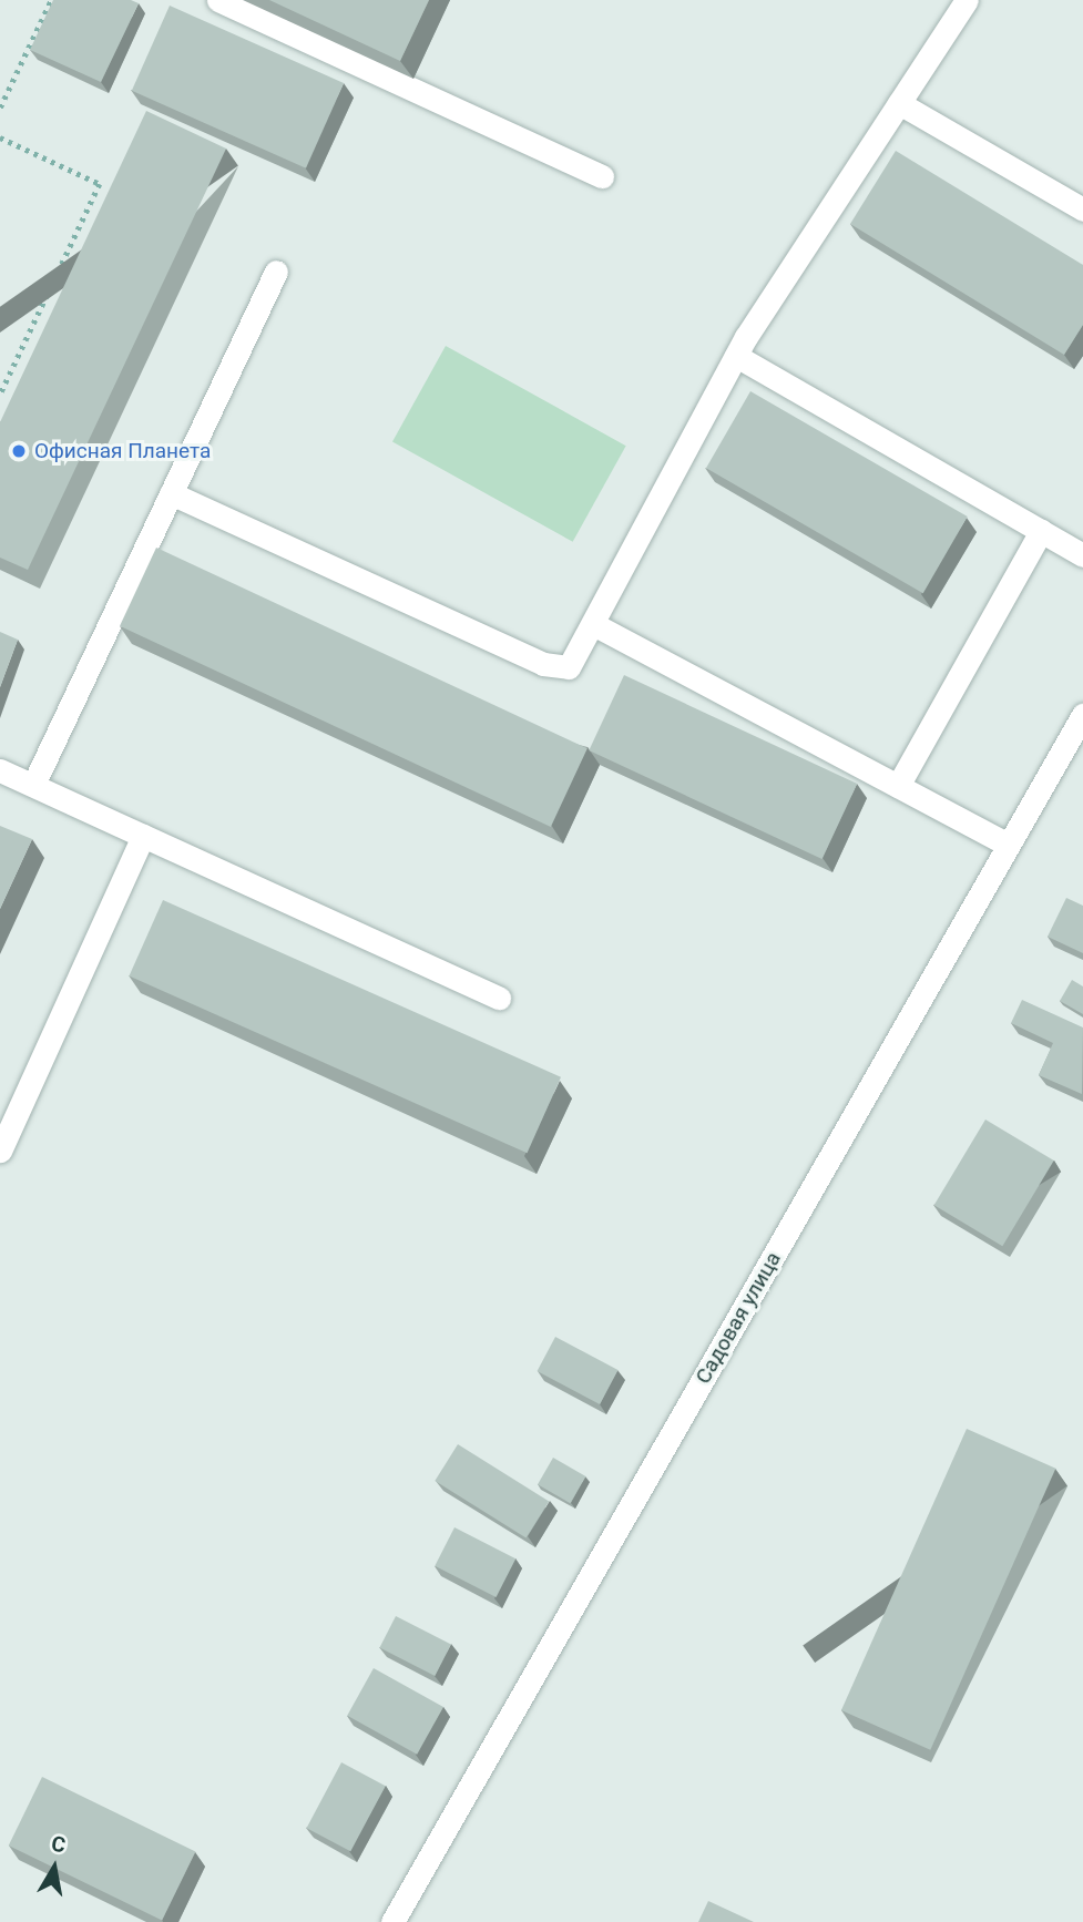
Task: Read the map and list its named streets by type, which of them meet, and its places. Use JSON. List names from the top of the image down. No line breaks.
{"streets":{"street":["Садовая улица"]},"places":["Офисная Планета"],"north":"top"}
